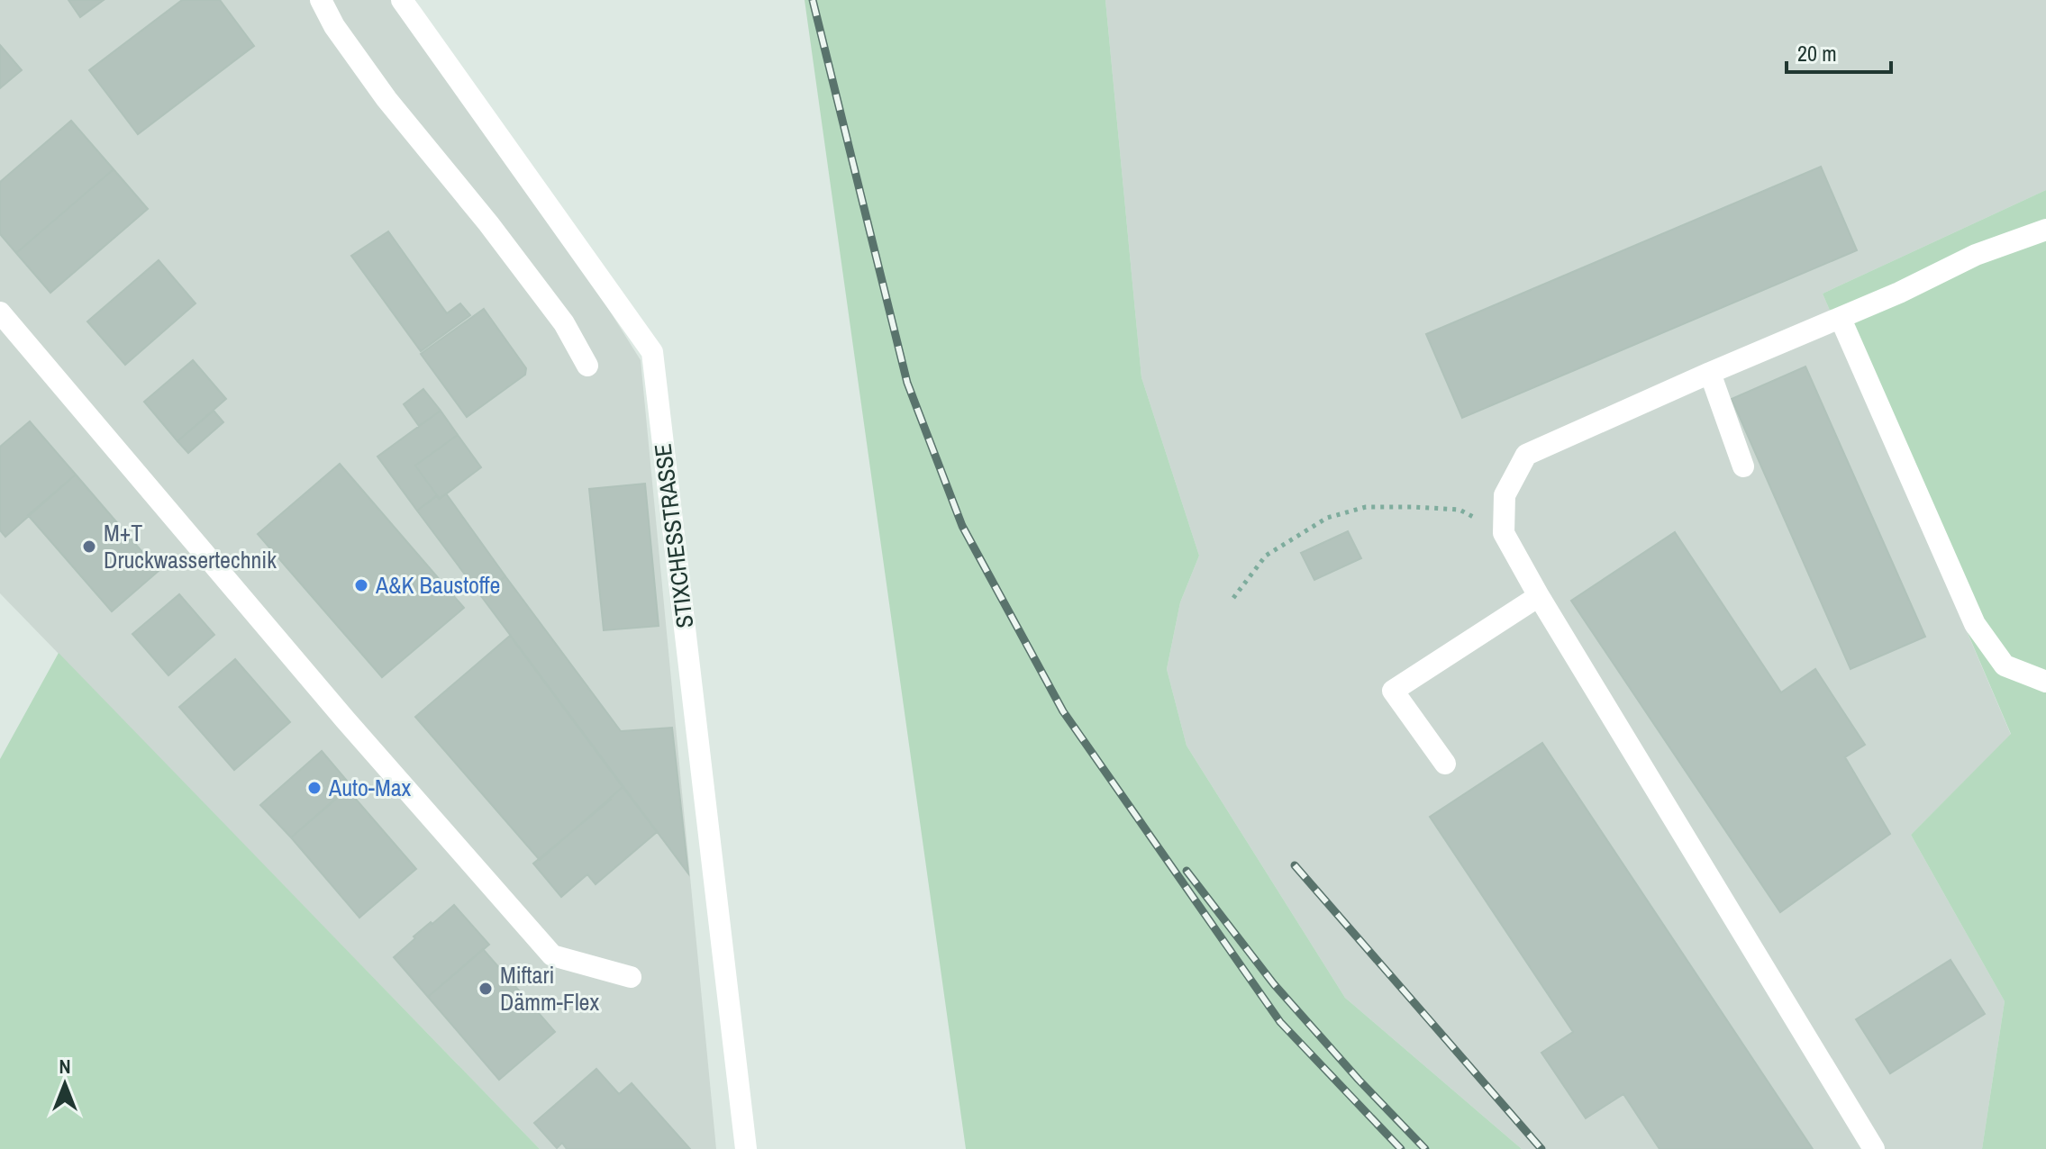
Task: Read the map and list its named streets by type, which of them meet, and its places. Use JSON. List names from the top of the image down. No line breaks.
{"streets":{"street":["STIXCHESSTRASSE"]},"places":["M+T Druckwassertechnik","A&K Baustoffe","Auto-Max","Miftari Dämm-Flex"],"scale_bar":"20 m","north":"top"}
